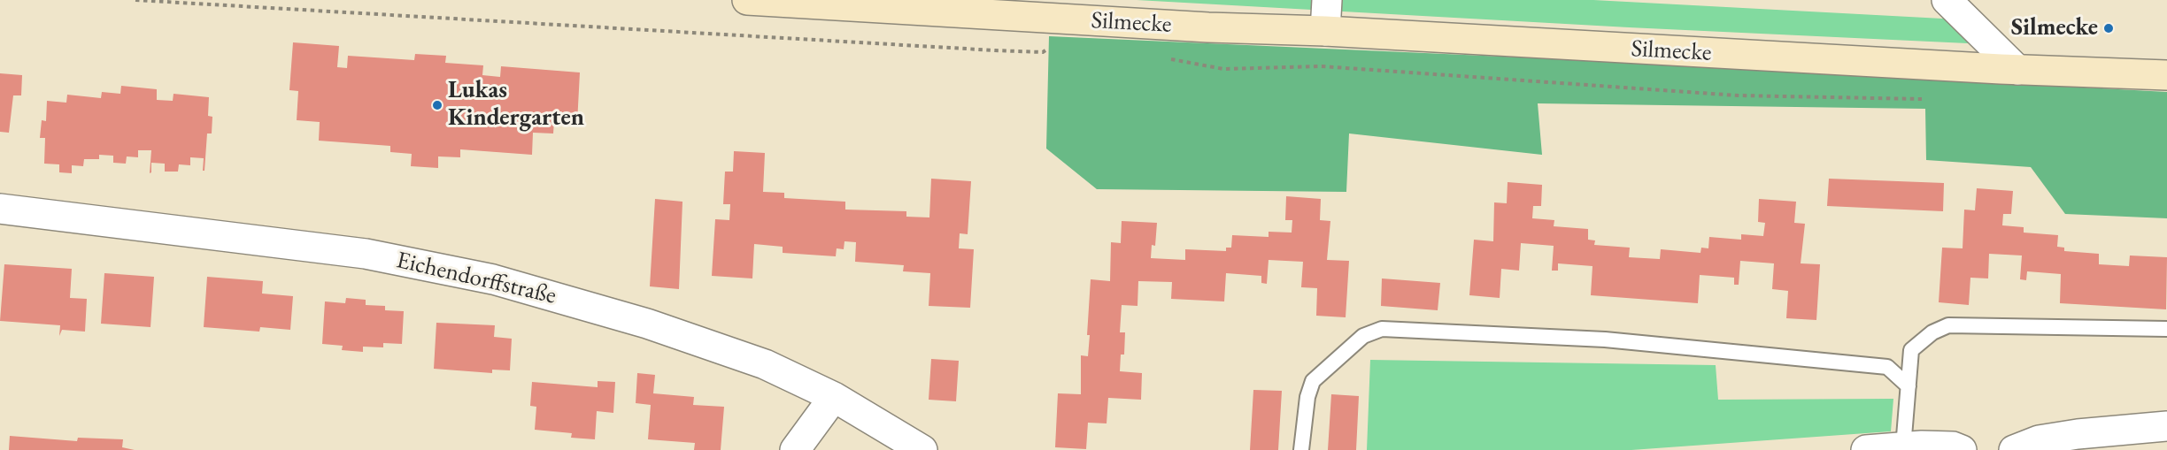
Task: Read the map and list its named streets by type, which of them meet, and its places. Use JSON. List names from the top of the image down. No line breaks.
{"streets":{"main road":["Silmecke"],"street":["Eichendorffstraße"]},"places":["Silmecke","Lukas Kindergarten"]}
